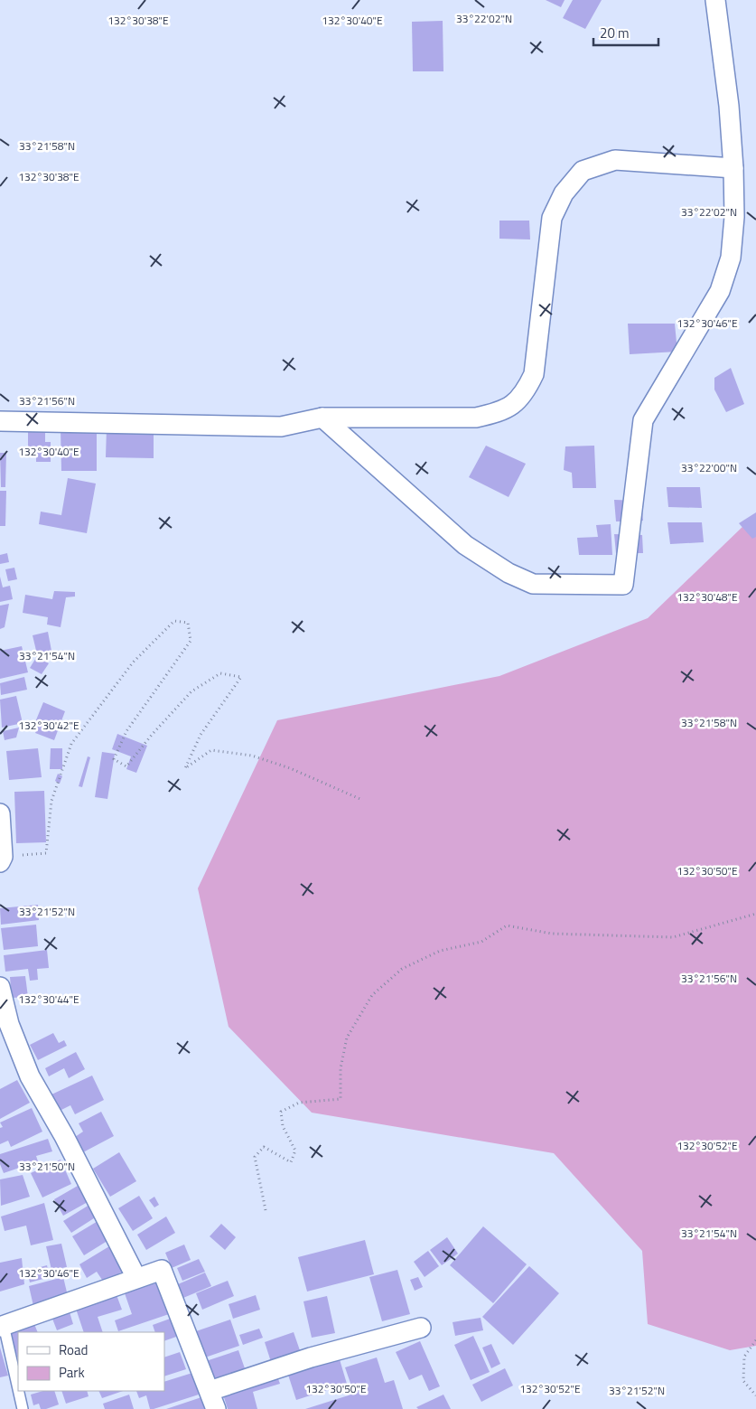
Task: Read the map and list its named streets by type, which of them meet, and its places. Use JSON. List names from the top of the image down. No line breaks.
{"legend":["Road","Park"],"scale_bar":"20 m","coordinates":["33°22'02\"N","132°30'38\"E","132°30'40\"E","33°21'58\"N","132°30'46\"E","33°21'56\"N","33°22'00\"N","132°30'48\"E","33°21'54\"N","132°30'42\"E","132°30'50\"E","33°21'52\"N","132°30'44\"E","132°30'52\"E","33°21'50\"N"]}
